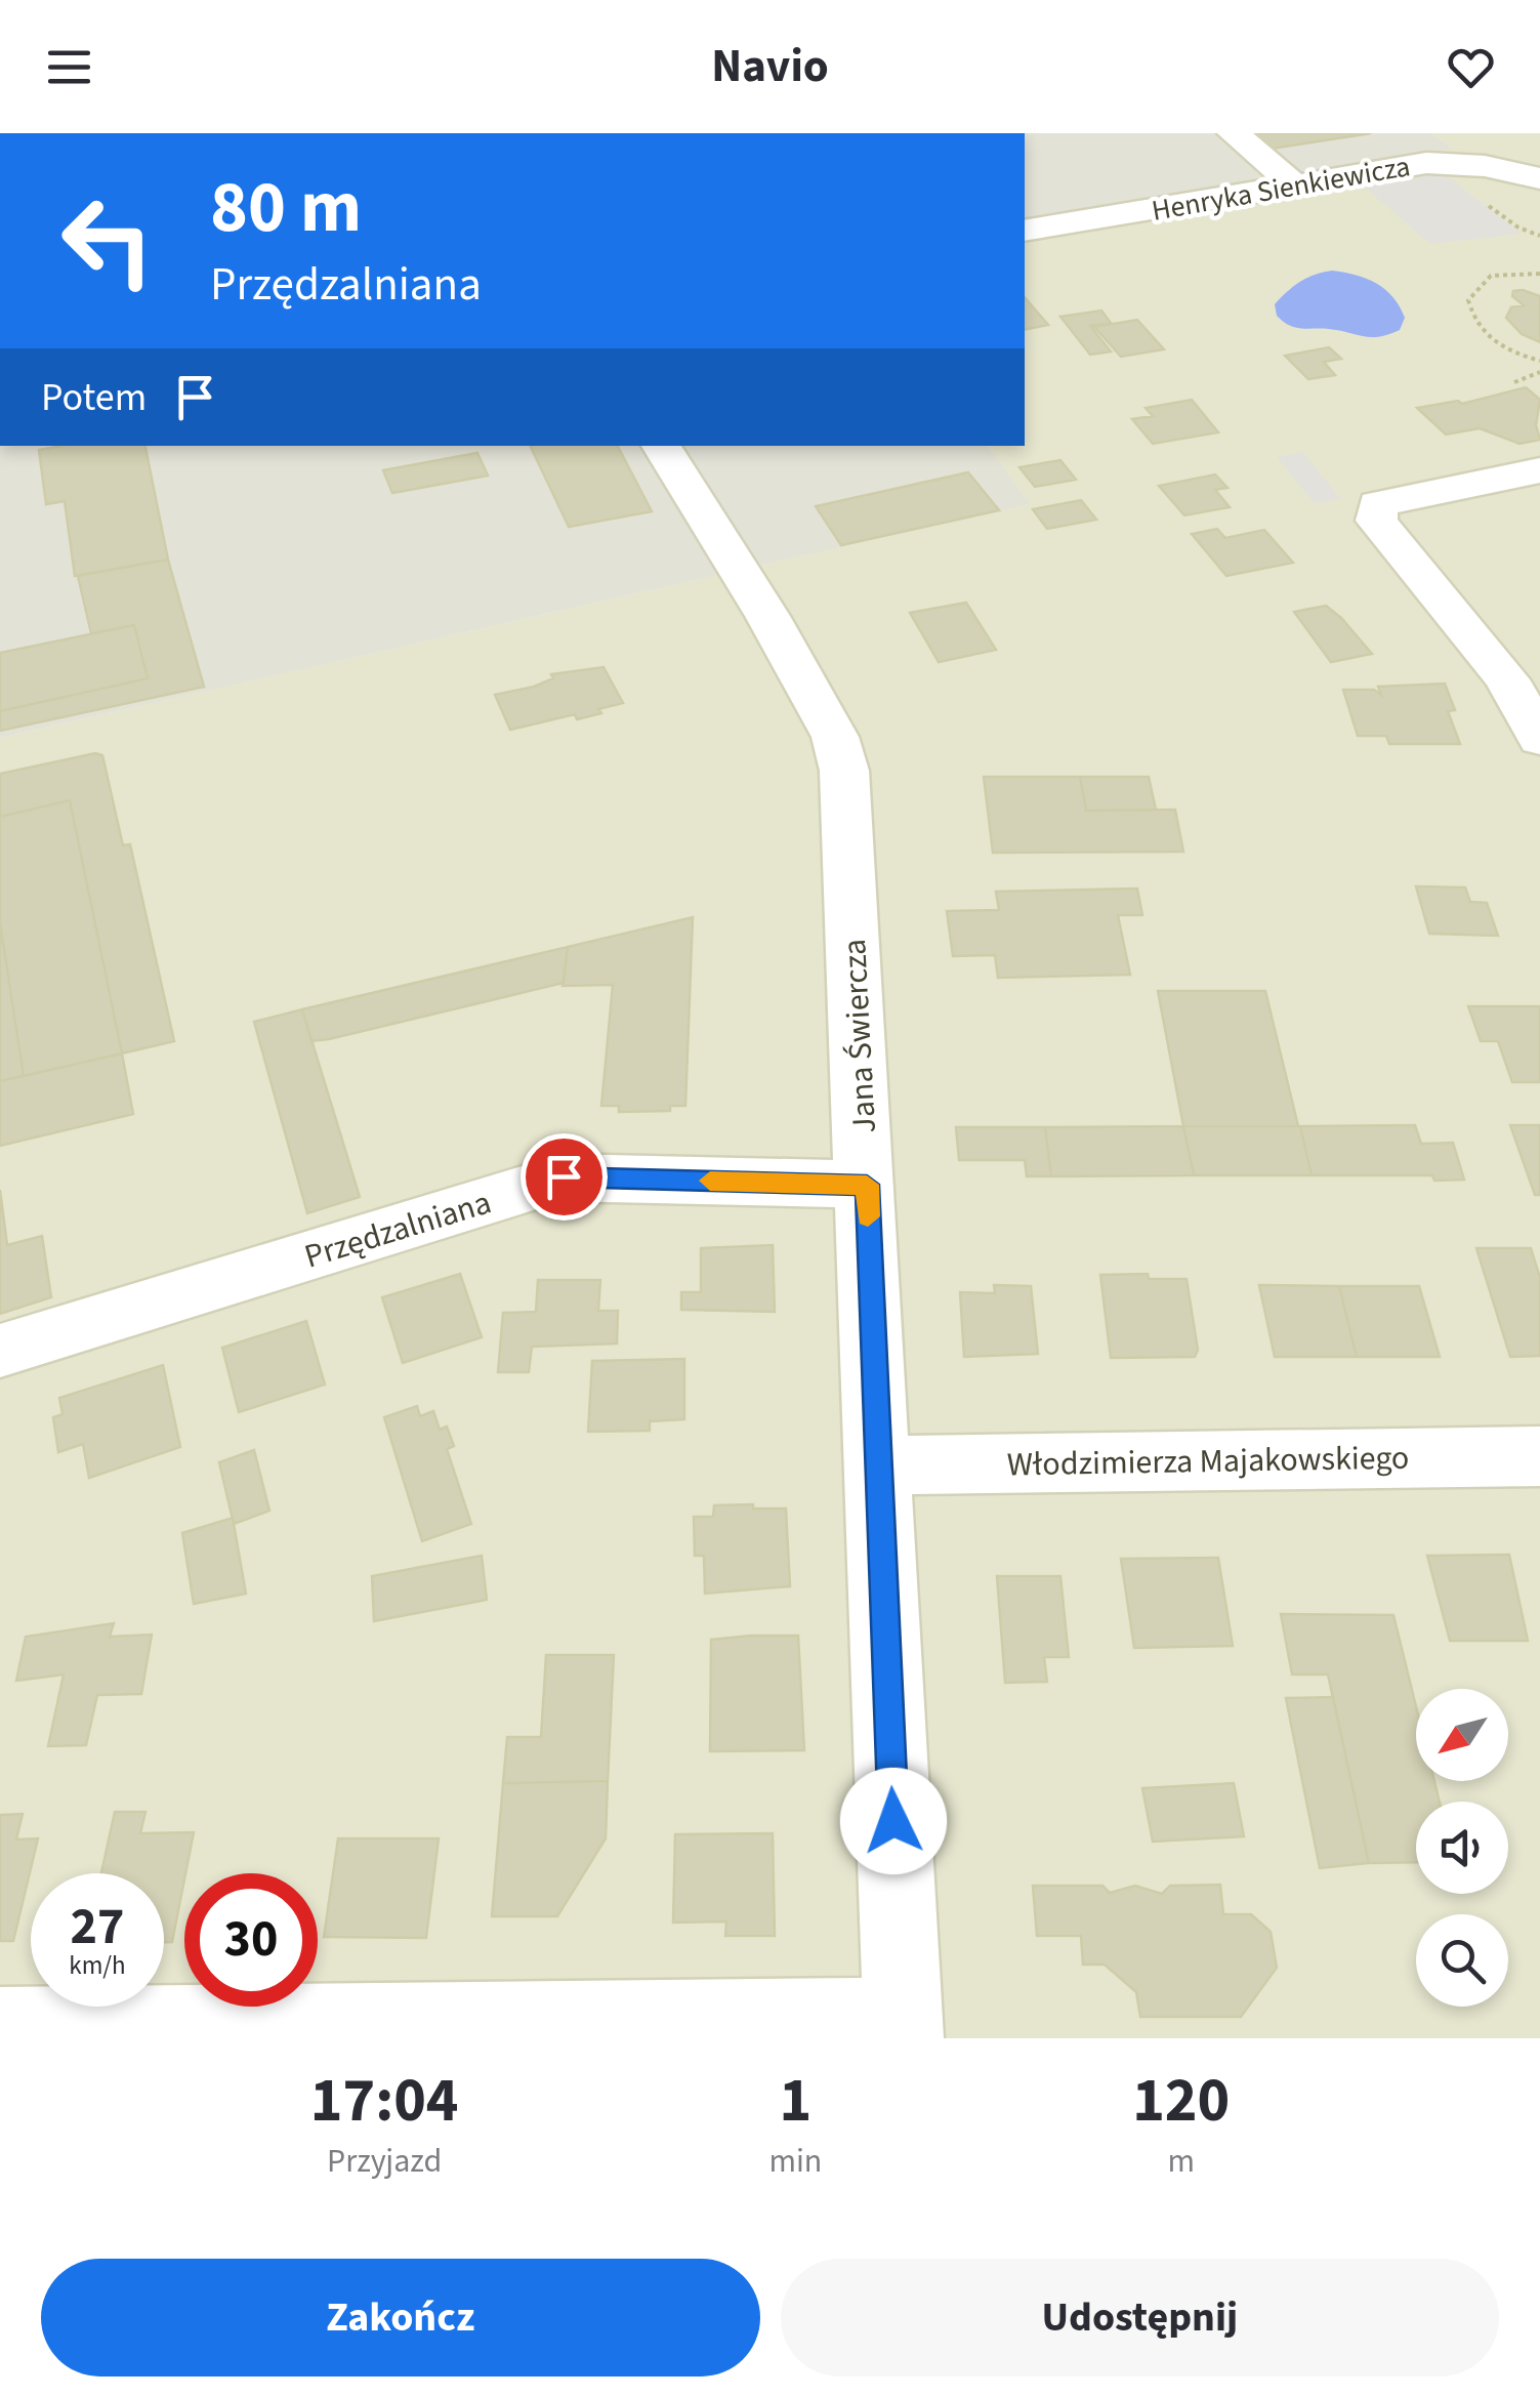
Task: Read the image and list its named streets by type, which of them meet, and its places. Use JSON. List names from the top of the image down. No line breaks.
{"streets":{"street":["Henryka Sienkiewicza","Jana Świercza","Przędzalniana","Włodzimierza Majakowskiego"]},"crossings":[["Jana Świercza","Przędzalniana"],["Jana Świercza","Włodzimierza Majakowskiego"]],"north":"bottom left","page":{"header":"Navio","turn":["80 m","Przędzalniana"],"then":"Potem","speed":"27 km/h","limit":"30","eta":["17:04","Przyjazd","1","min","120","m"],"buttons":["Zakończ","Udostępnij"]}}
